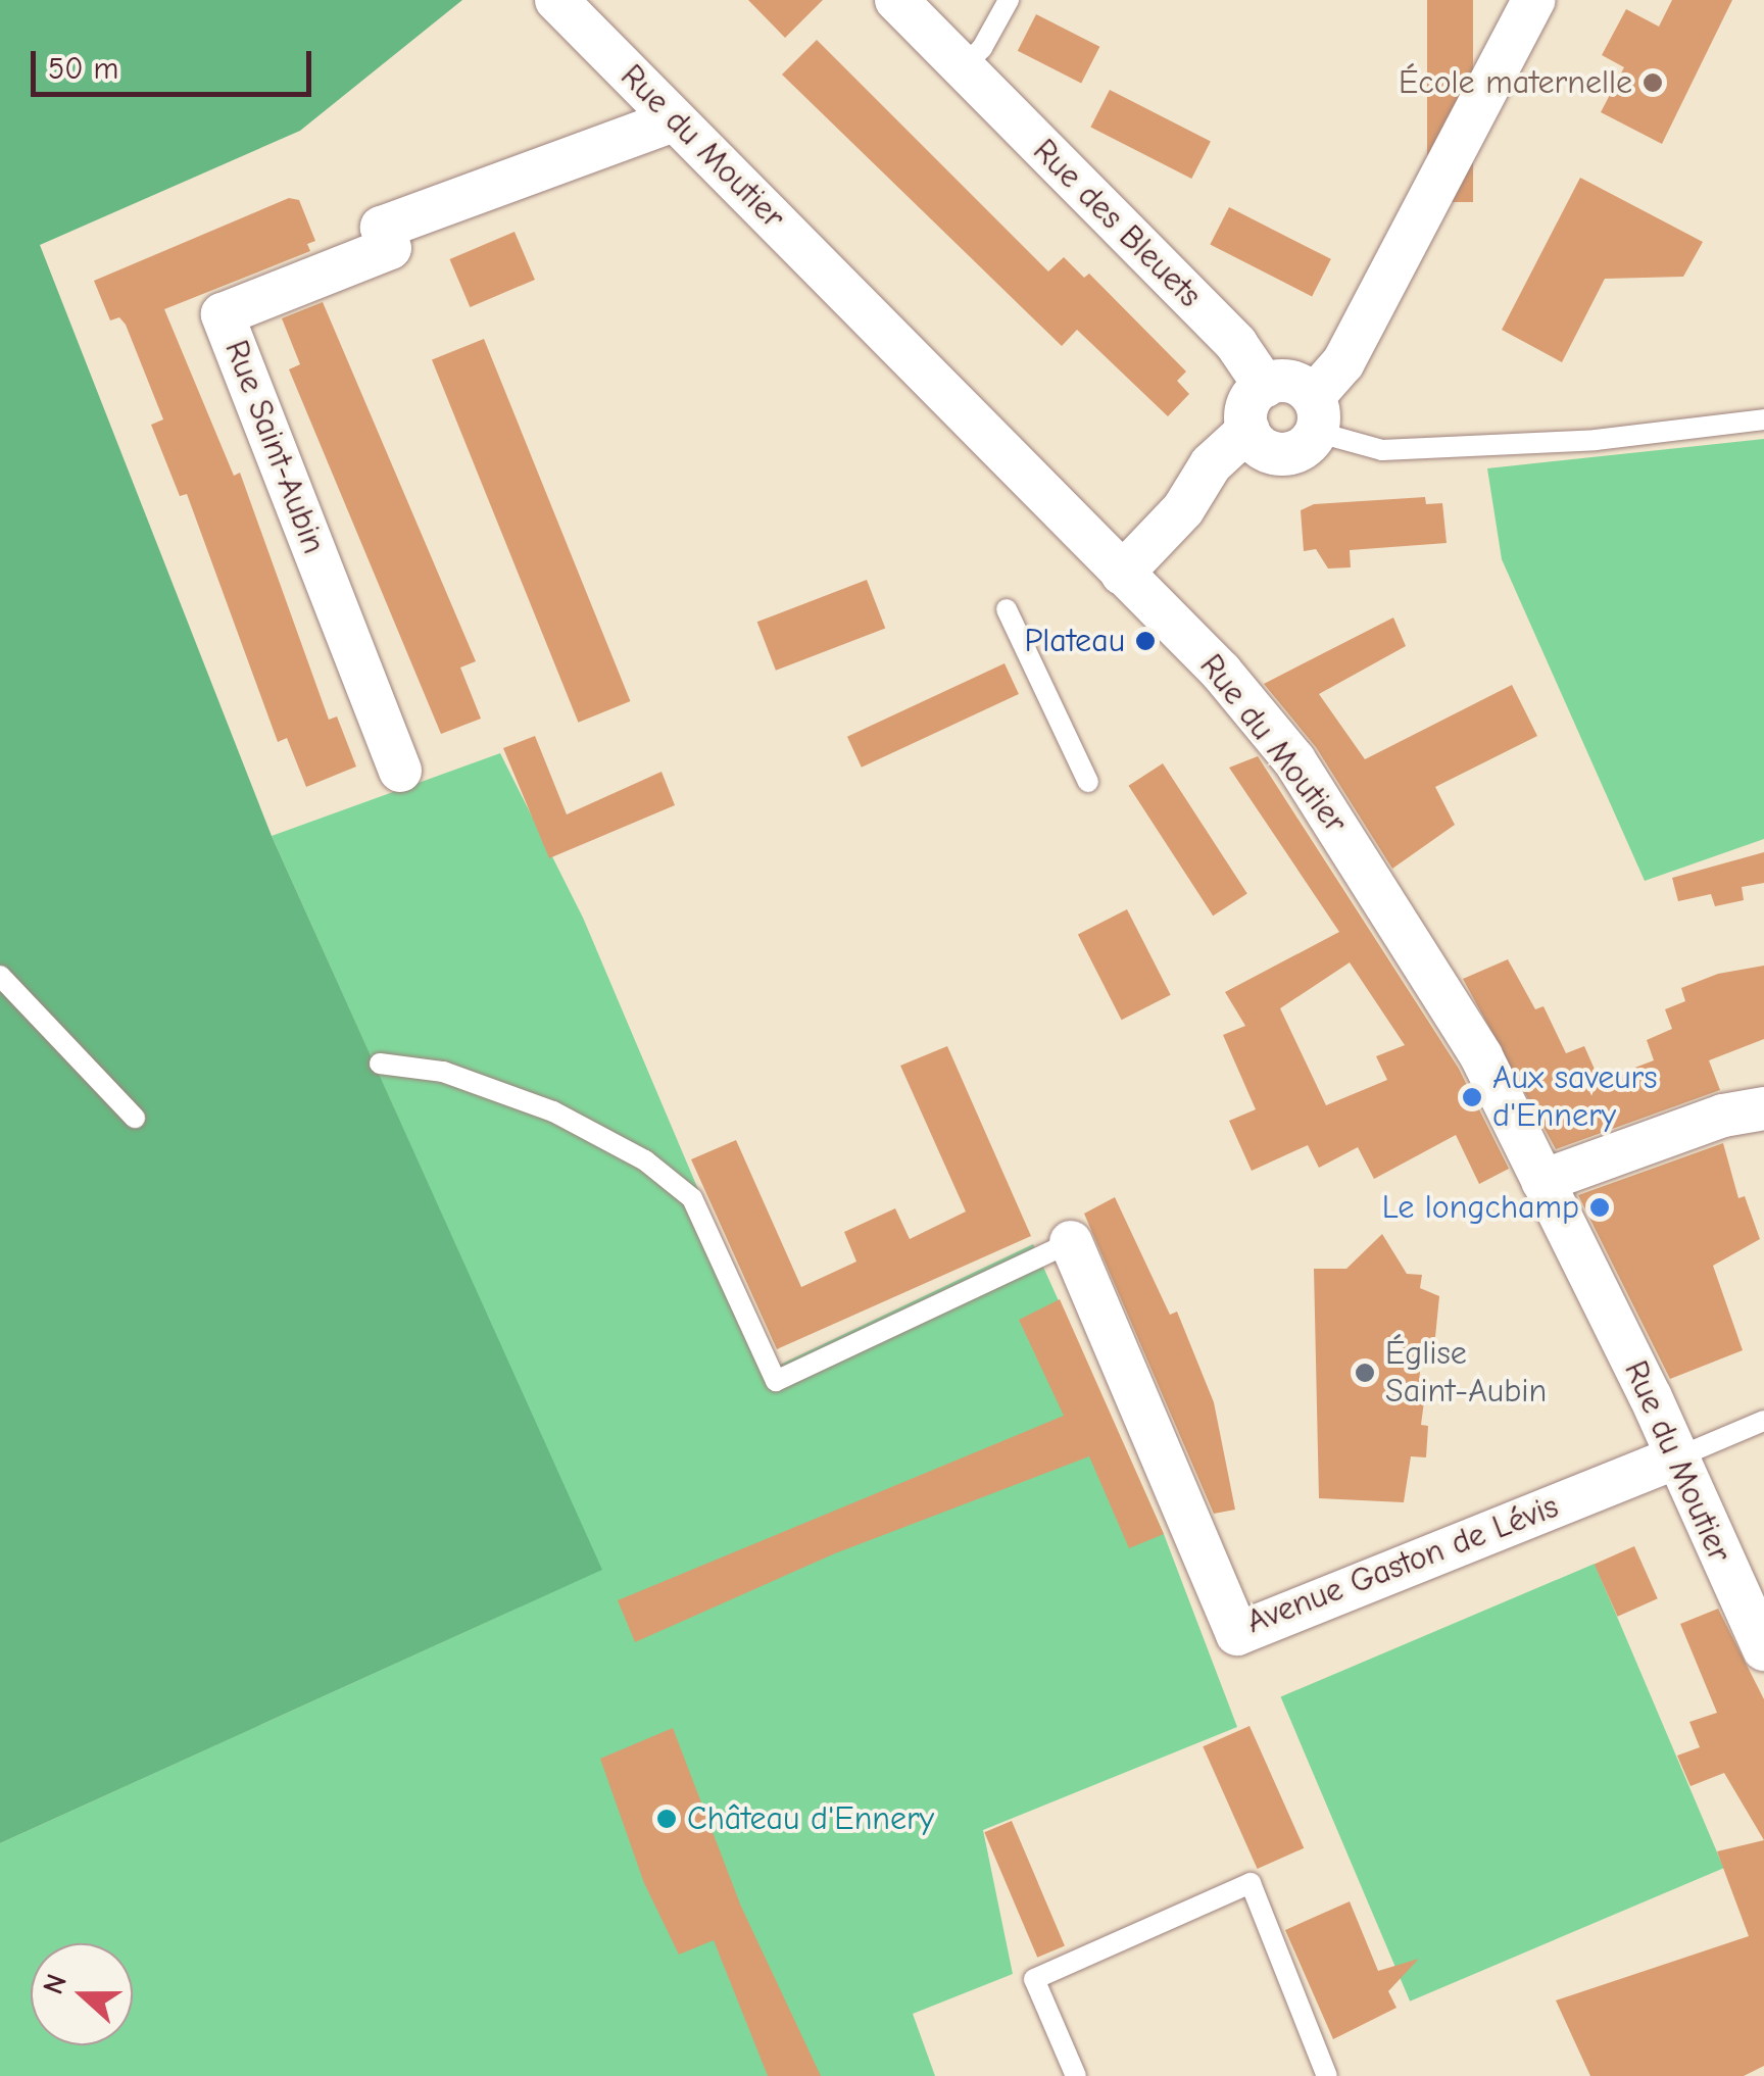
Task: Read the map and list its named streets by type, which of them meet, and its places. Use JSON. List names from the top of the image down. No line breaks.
{"streets":{"street":["Rue du Moutier","Rue des Bleuets","Rue Saint-Aubin","Avenue Gaston de Lévis"]},"crossings":[["Rue du Moutier","Rue Saint-Aubin"],["Rue du Moutier","Avenue Gaston de Lévis"]],"places":["École maternelle","Plateau","Aux saveurs d'Ennery","Le longchamp","Église Saint-Aubin","Château d'Ennery"],"scale_bar":"50 m","north":"left"}
